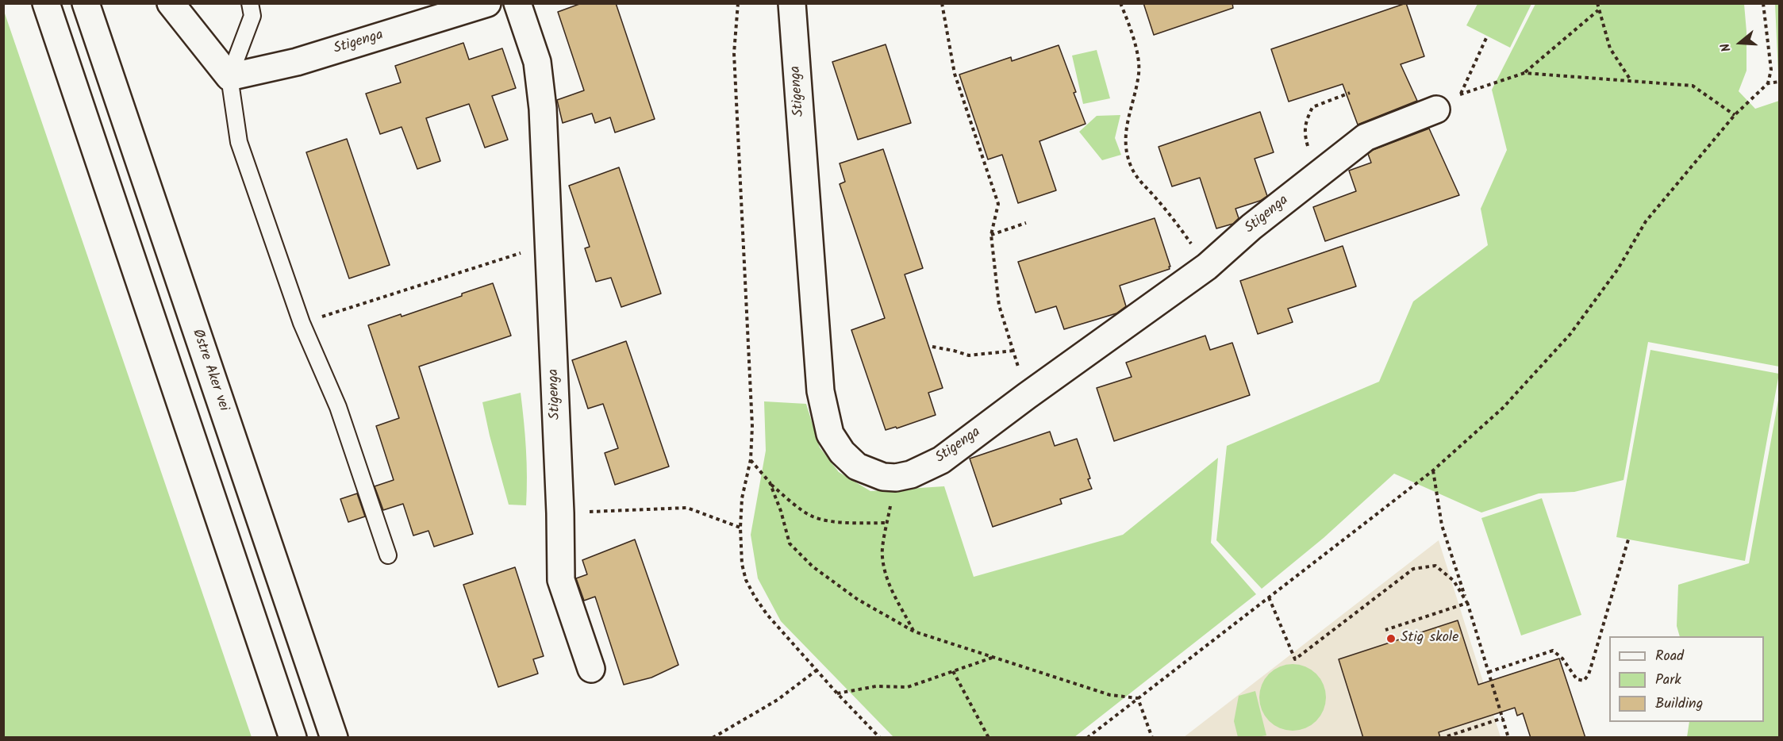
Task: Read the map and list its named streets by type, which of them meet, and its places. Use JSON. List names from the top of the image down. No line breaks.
{"streets":{"main road":["Stigenga","Østre Aker vei"]},"places":["Stig skole"],"legend":["Road","Park","Building"],"north":"left"}
